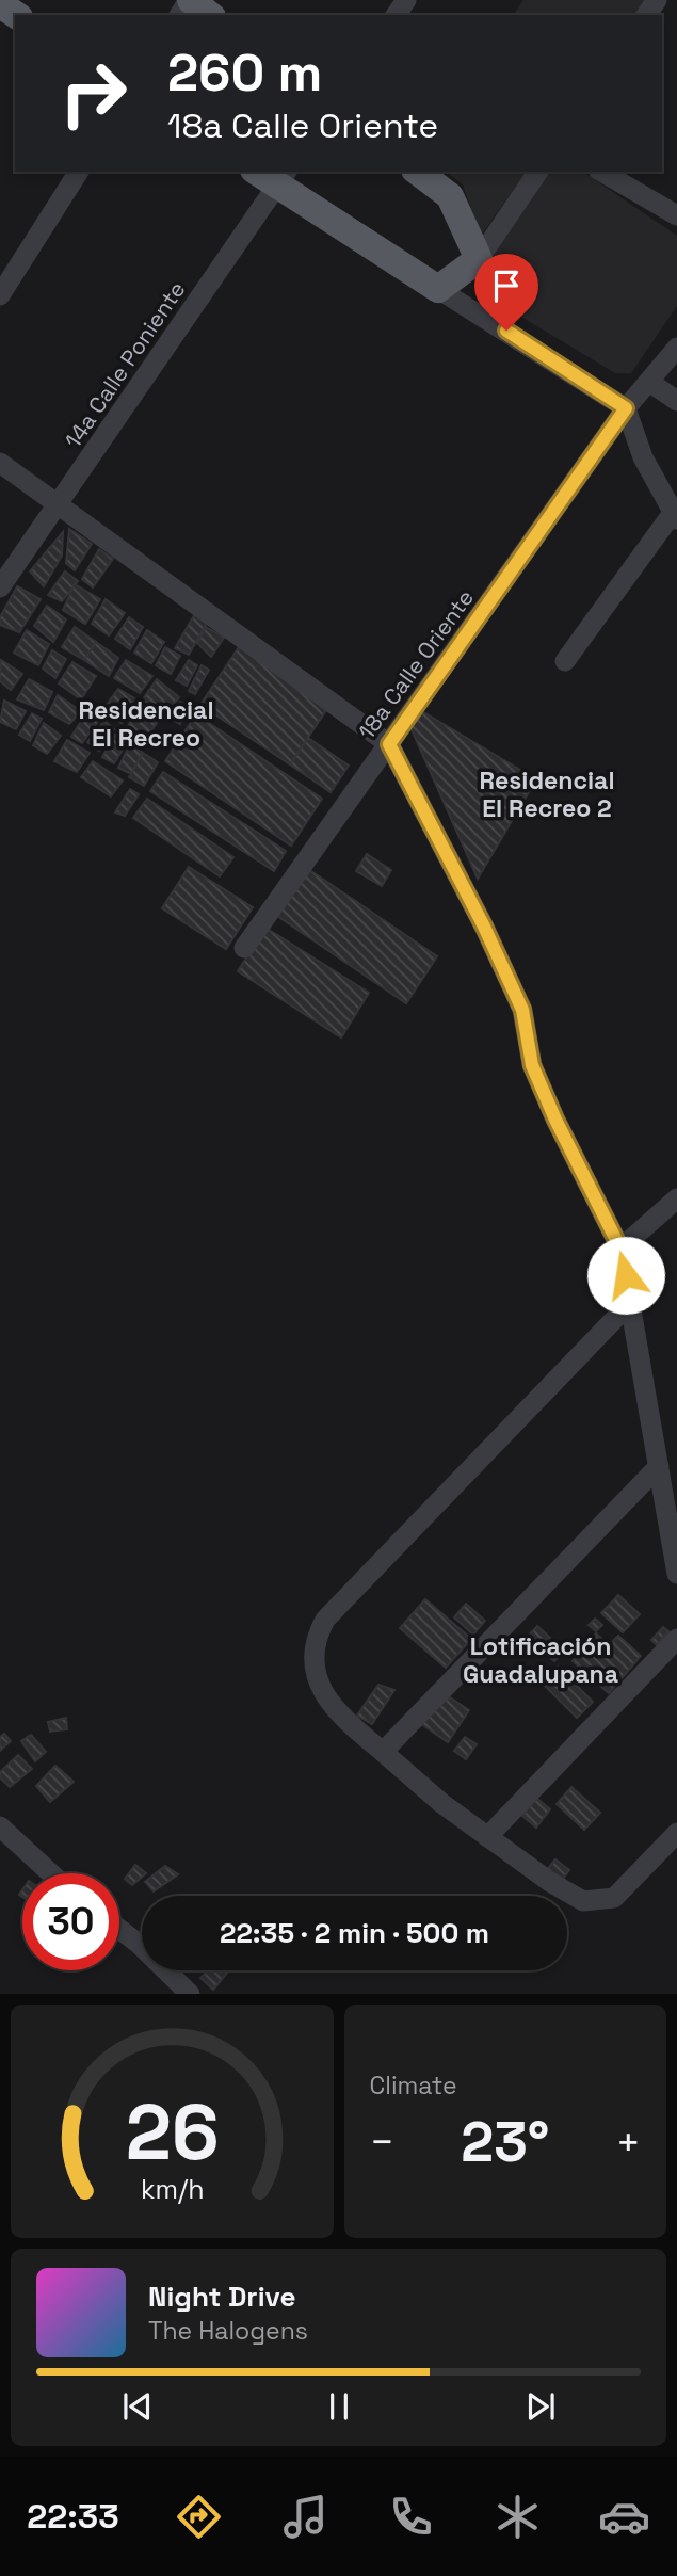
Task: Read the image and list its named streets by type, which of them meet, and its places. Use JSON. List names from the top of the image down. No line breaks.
{"streets":{"street":["14a Calle Poniente","18a Calle Oriente"]},"districts":["Residencial El Recreo","Residencial El Recreo 2","Lotificación Guadalupana"],"page":{"turn":["260 m","18a Calle Oriente"],"limit":"30","trip":"22:35 · 2 min · 500 m","tile":"Climate","heat":["−","23°","+"],"song":["Night Drive","The Halogens"],"tabs":"22:33","gauge":["26","km/h"]}}
